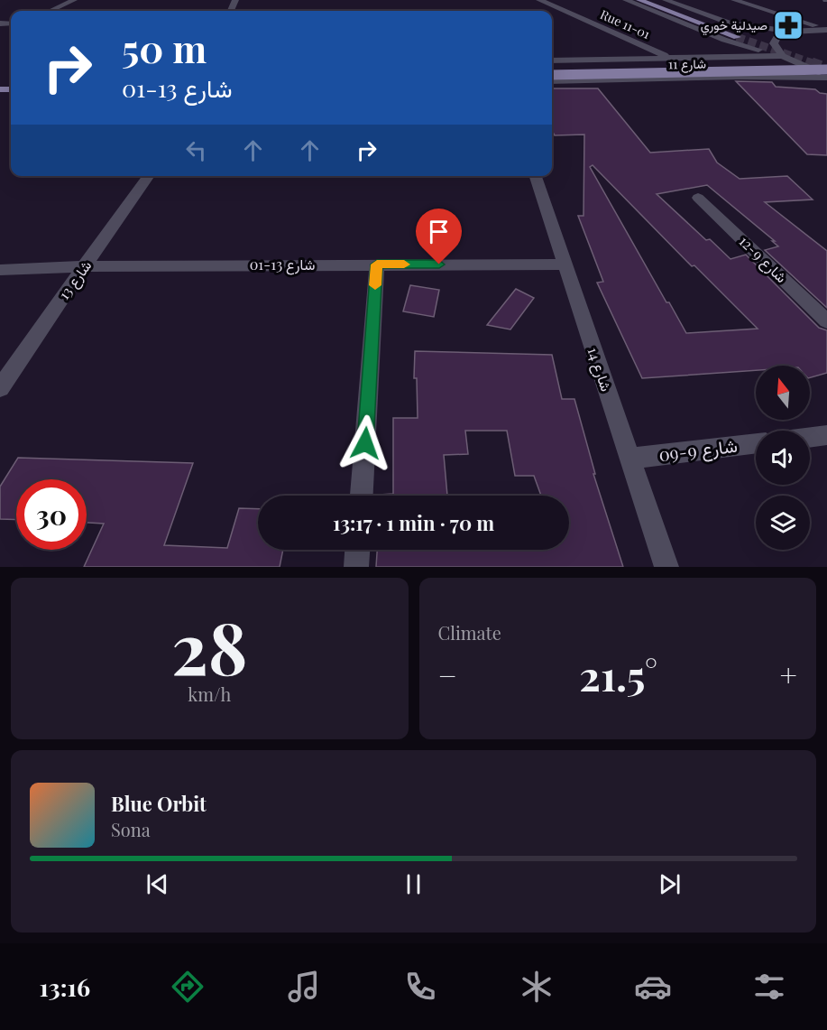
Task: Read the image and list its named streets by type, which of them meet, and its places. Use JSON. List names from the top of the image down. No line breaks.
{"streets":{"street":["Rue 11-01","شارع 11","شارع 9-12","شارع 13-01","شارع 13","شارع 14","شارع 9-09"]},"crossings":[["Rue 11-01","شارع 11"],["شارع 13-01","شارع 13"],["شارع 13-01","شارع 14"],["شارع 14","شارع 9-09"]],"places":{"pharmacy":["صيدلية خوري"]},"north":"top","page":{"turn":["50 m","شارع 13-01"],"limit":"30","trip":"13:17 · 1 min · 70 m","tile":[["28","km/h"],"Climate"],"heat":["−","21.5°","+"],"song":["Blue Orbit","Sona"],"tabs":"13:16"}}
